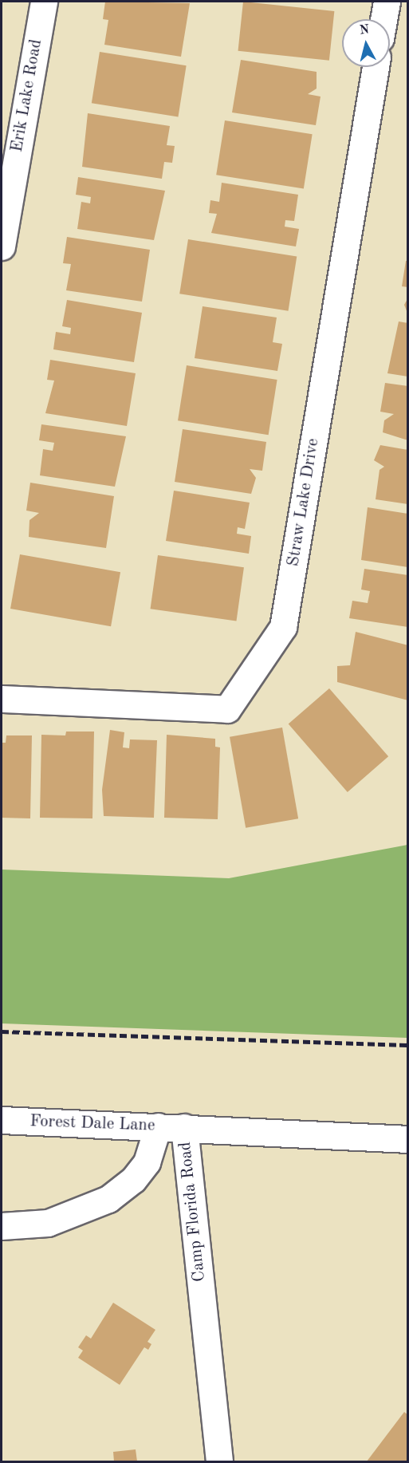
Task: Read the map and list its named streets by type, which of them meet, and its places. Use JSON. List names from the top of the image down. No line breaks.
{"streets":{"street":["Erik Lake Road","Straw Lake Drive","Forest Dale Lane","Camp Florida Road"]},"crossings":[["Forest Dale Lane","Camp Florida Road"]],"north":"top"}
